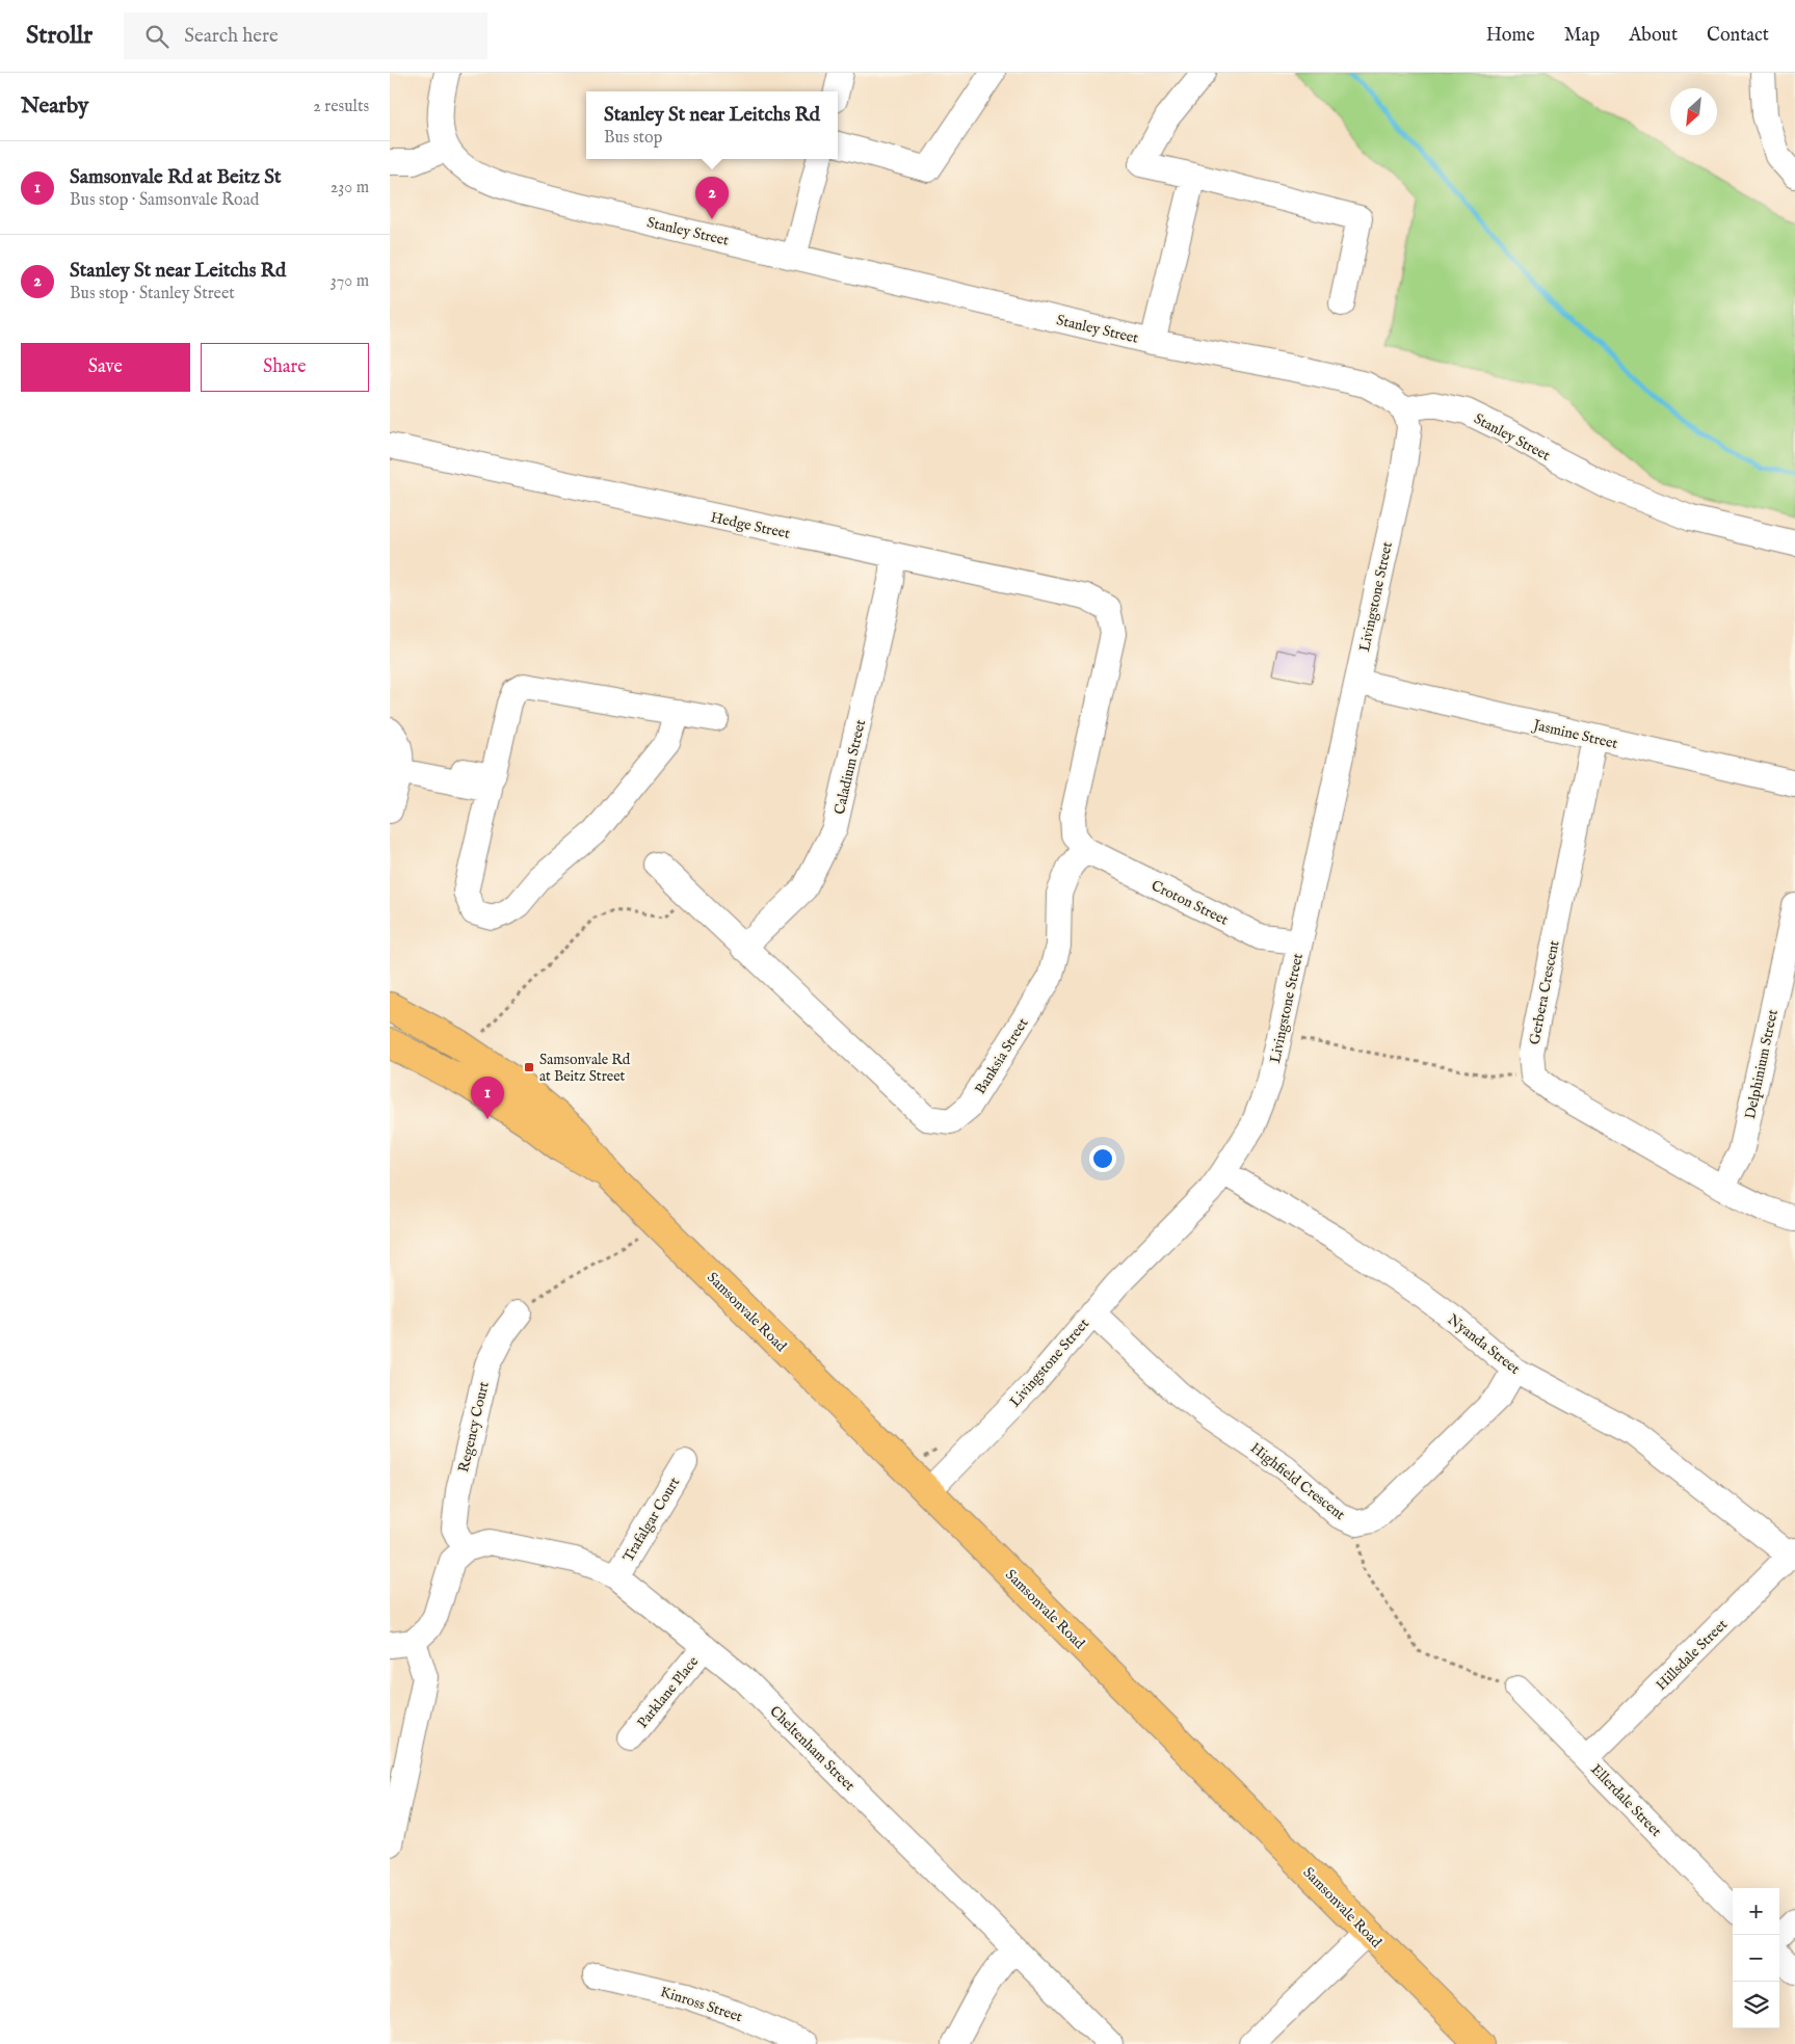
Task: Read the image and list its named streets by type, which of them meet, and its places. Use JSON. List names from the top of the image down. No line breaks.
{"streets":{"main road":["Samsonvale Road"],"street":["Stanley Street","Hedge Street","Livingstone Street","Jasmine Street","Caladium Street","Croton Street","Gerbera Crescent","Banksia Street","Delphinium Street","Nyanda Street","Regency Court","Highfield Crescent","Trafalgar Court","Hillsdale Street","Parklane Place","Cheltenham Street","Ellerdale Street","Kinross Street"]},"crossings":[["Stanley Street","Livingstone Street"],["Hedge Street","Caladium Street"],["Hedge Street","Croton Street"],["Hedge Street","Banksia Street"],["Livingstone Street","Jasmine Street"],["Livingstone Street","Croton Street"],["Livingstone Street","Samsonvale Road"],["Livingstone Street","Nyanda Street"],["Livingstone Street","Highfield Crescent"],["Jasmine Street","Gerbera Crescent"],["Caladium Street","Banksia Street"],["Croton Street","Banksia Street"],["Nyanda Street","Highfield Crescent"],["Nyanda Street","Hillsdale Street"],["Regency Court","Cheltenham Street"],["Trafalgar Court","Cheltenham Street"],["Hillsdale Street","Ellerdale Street"],["Parklane Place","Cheltenham Street"]],"places":{"transit":["Samsonvale Rd at Beitz Street"]},"north":"bottom left","page":{"header":"Strollr","search":"Search here","nav":["Home","Map","About","Contact"],"heading":["Nearby","2 results"],"popup":["Stanley St near Leitchs Rd","Bus stop"],"list":[{"mark":"1","name":"Samsonvale Rd at Beitz St","note":"Bus stop · Samsonvale Road","value":"230 m"},{"mark":"2","name":"Stanley St near Leitchs Rd","note":"Bus stop · Stanley Street","value":"370 m"}],"pins":["2","1"],"buttons":["Save","Share"],"map_buttons":["+","−"]}}
